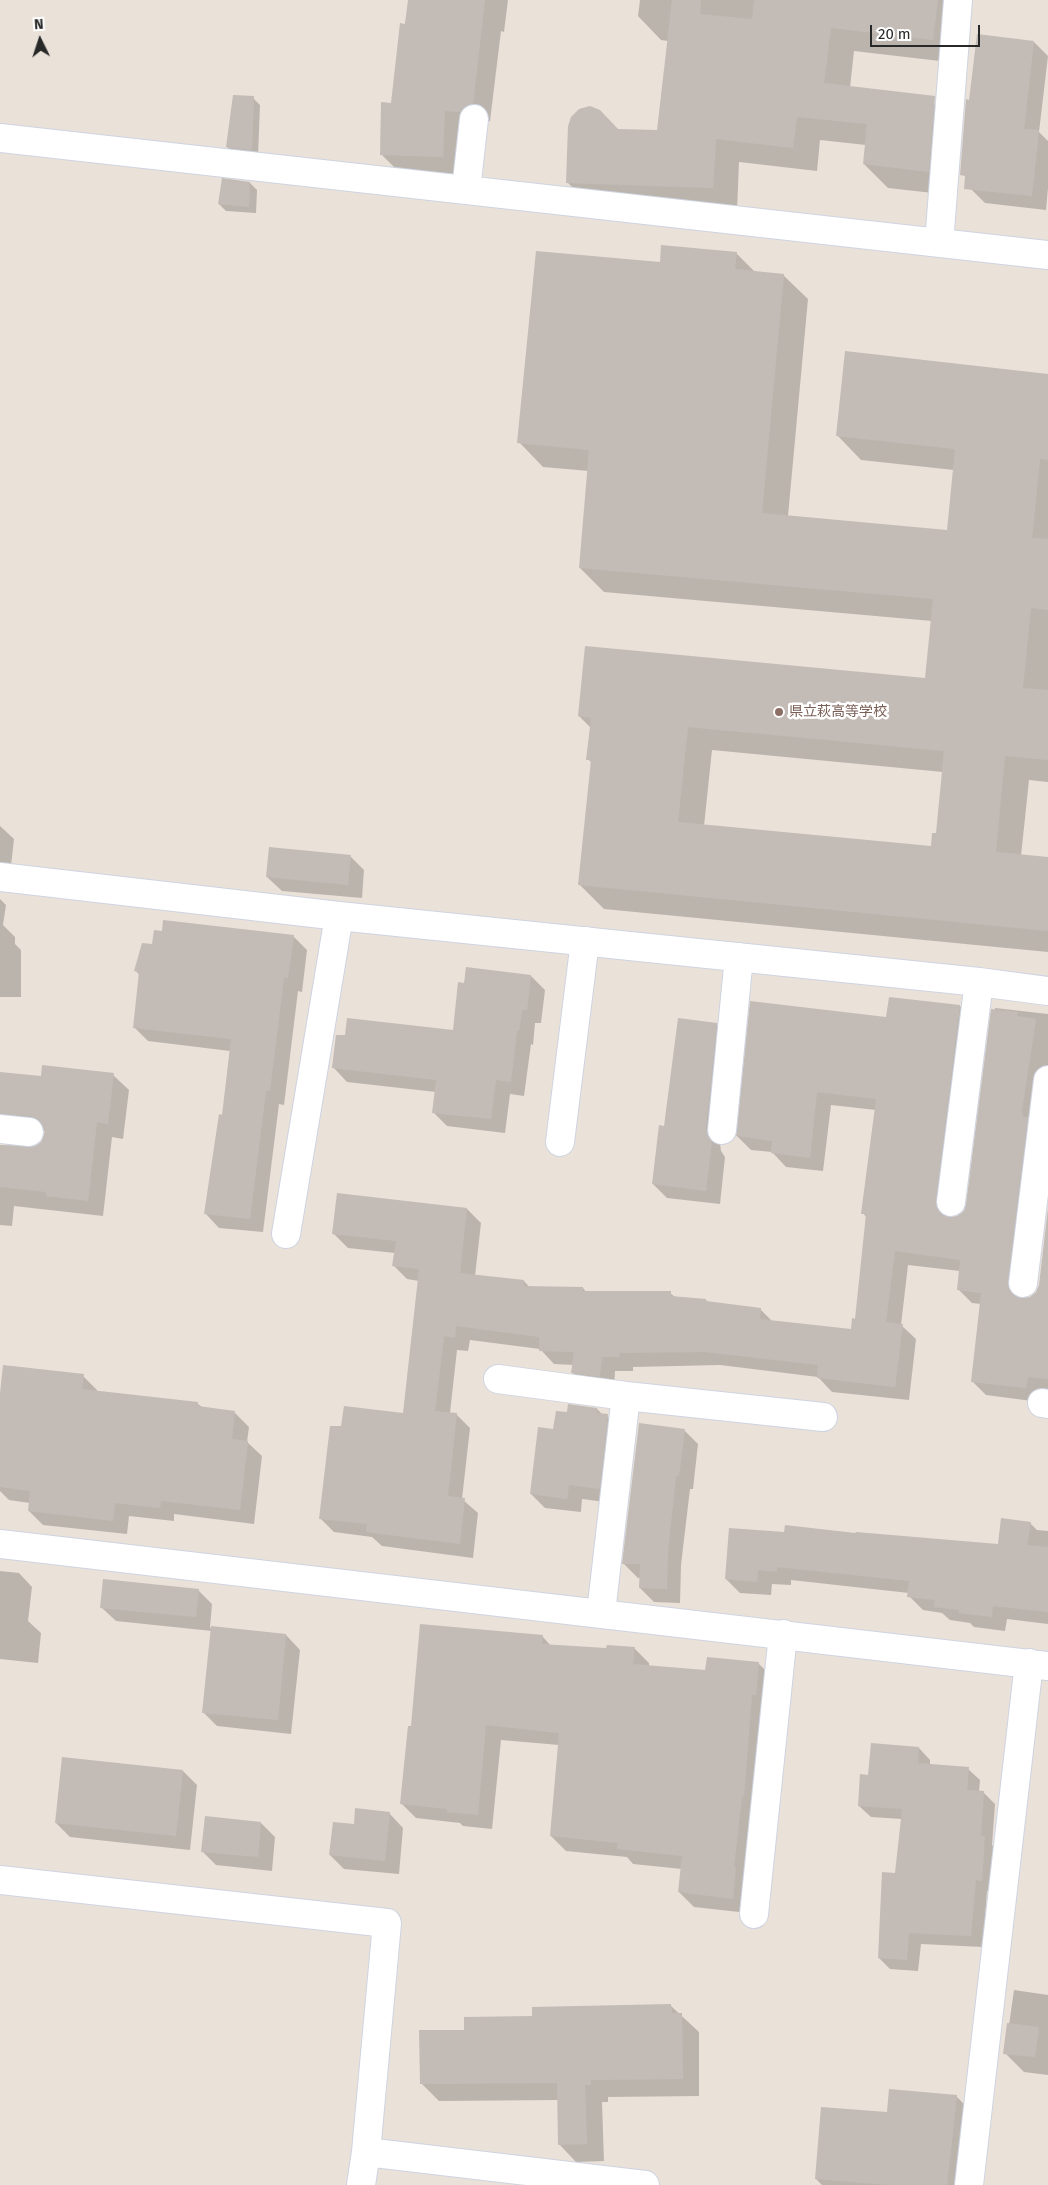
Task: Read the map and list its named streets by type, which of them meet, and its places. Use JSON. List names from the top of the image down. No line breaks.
{"places":["県立萩高等学校"],"scale_bar":"20 m","north":"top"}
